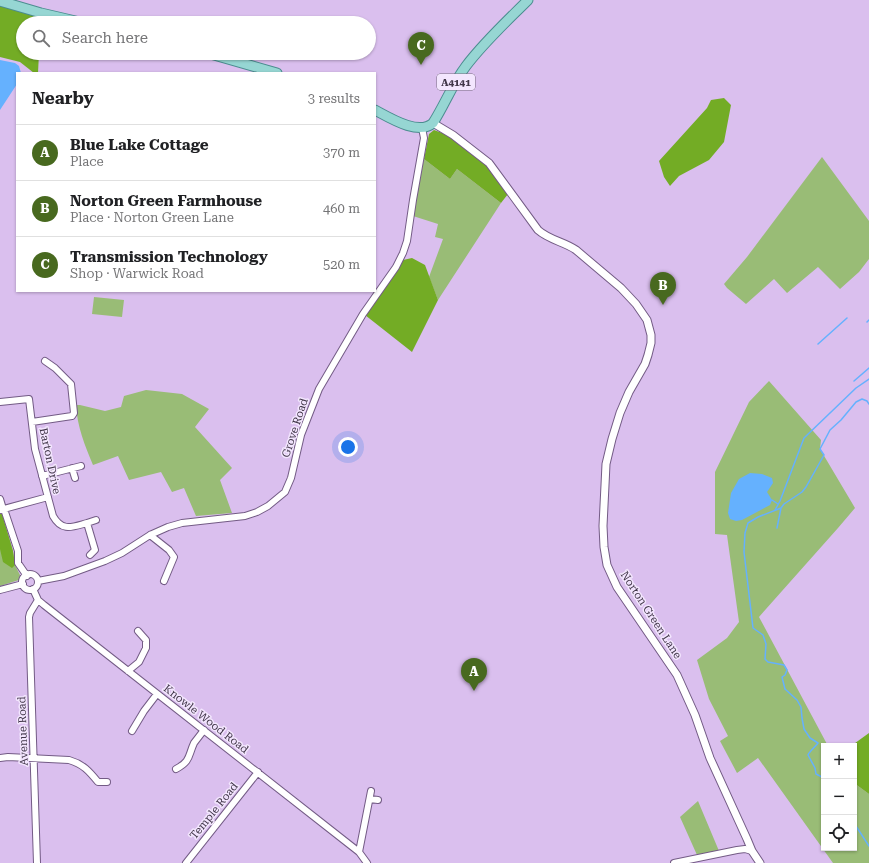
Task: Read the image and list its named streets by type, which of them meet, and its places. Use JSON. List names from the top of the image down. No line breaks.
{"streets":{"main road":["A4141"],"street":["Grove Road","Barton Drive","Norton Green Lane","Knowle Wood Road","Avenue Road","Temple Road"]},"crossings":[["A4141","Norton Green Lane"],["Grove Road","Knowle Wood Road"],["Knowle Wood Road","Avenue Road"],["Knowle Wood Road","Temple Road"]],"page":{"search":"Search here","pins":["C","B","A"],"heading":["Nearby","3 results"],"list":[{"mark":"A","name":"Blue Lake Cottage","note":"Place","value":"370 m"},{"mark":"B","name":"Norton Green Farmhouse","note":"Place · Norton Green Lane","value":"460 m"},{"mark":"C","name":"Transmission Technology","note":"Shop · Warwick Road","value":"520 m"}],"map_buttons":["+","−"]}}
